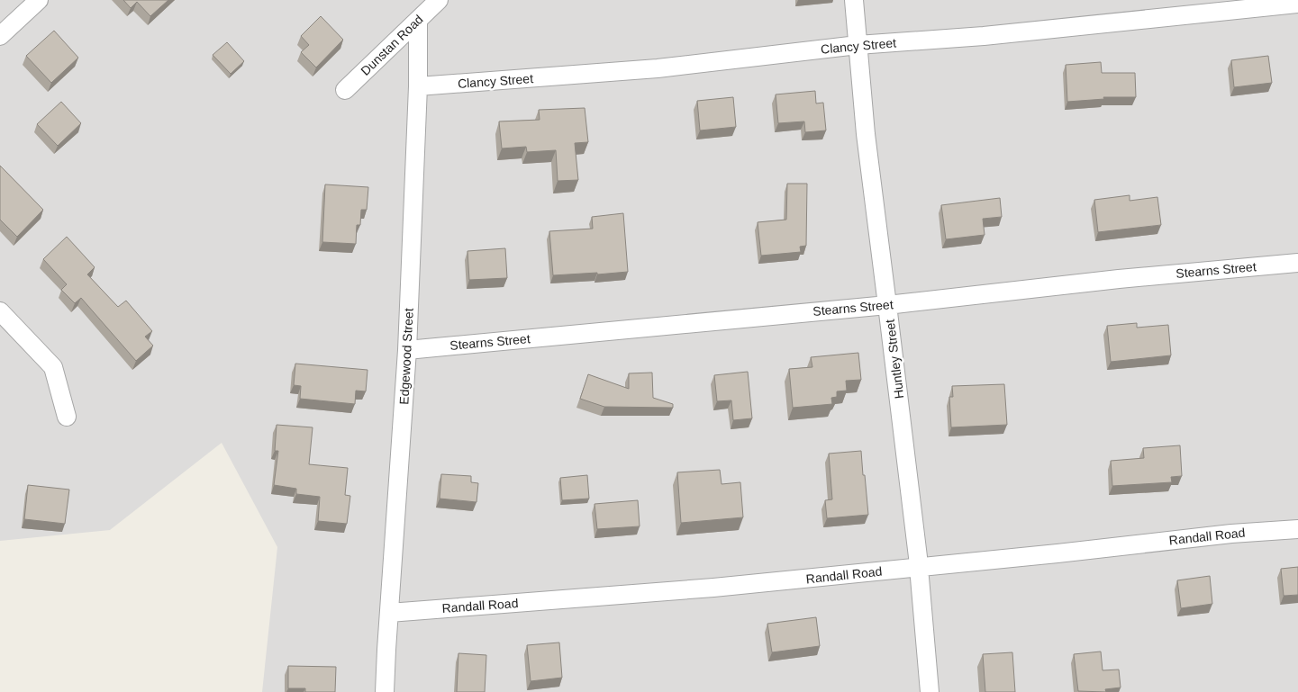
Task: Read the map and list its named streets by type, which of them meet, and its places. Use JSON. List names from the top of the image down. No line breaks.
{"streets":{"street":["Dunstan Road","Clancy Street","Stearns Street","Edgewood Street","Huntley Street","Randall Road"]},"crossings":[["Dunstan Road","Edgewood Street"],["Clancy Street","Edgewood Street"],["Clancy Street","Huntley Street"],["Stearns Street","Edgewood Street"],["Stearns Street","Huntley Street"],["Edgewood Street","Randall Road"],["Huntley Street","Randall Road"]]}
